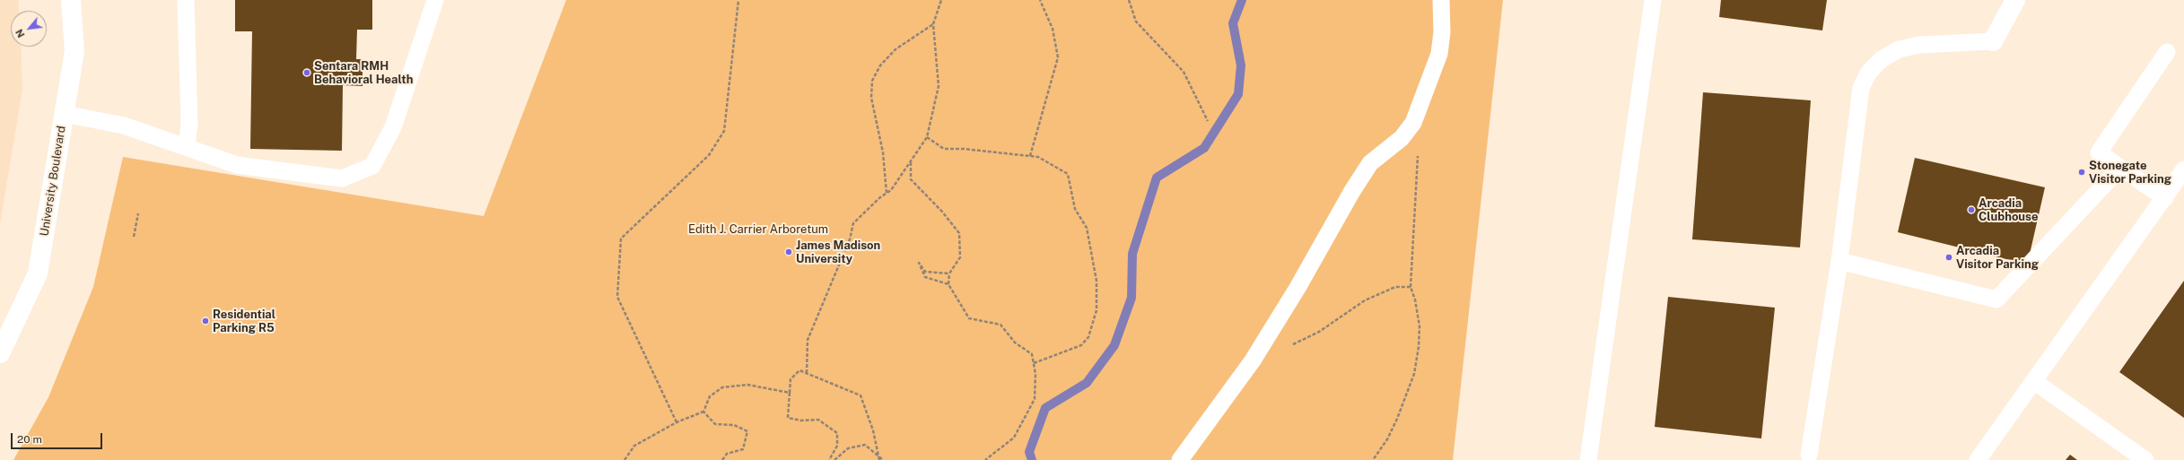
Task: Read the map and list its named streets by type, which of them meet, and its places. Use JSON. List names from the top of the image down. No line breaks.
{"streets":{"street":["University Boulevard"]},"parks":["Edith J. Carrier Arboretum"],"places":["Sentara RMH Behavioral Health","Stonegate Visitor Parking","Arcadia Clubhouse","James Madison University","Arcadia Visitor Parking","Residential Parking R5"],"scale_bar":"20 m","north":"bottom left"}
